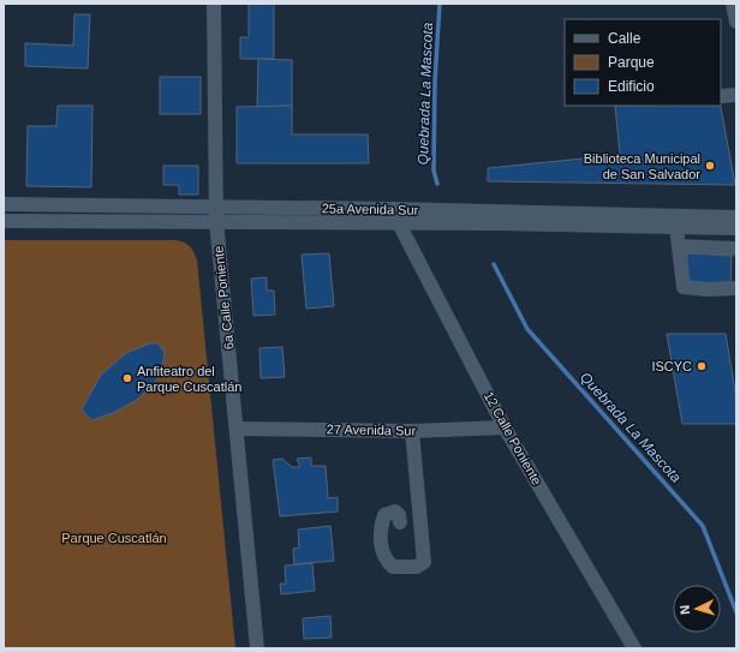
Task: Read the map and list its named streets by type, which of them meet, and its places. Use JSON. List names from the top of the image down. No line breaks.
{"streets":{"street":["25a Avenida Sur","6a Calle Poniente","27 Avenida Sur","12 Calle Poniente"]},"crossings":[["25a Avenida Sur","6a Calle Poniente"],["25a Avenida Sur","12 Calle Poniente"],["6a Calle Poniente","27 Avenida Sur"],["27 Avenida Sur","12 Calle Poniente"]],"water":["Quebrada La Mascota"],"parks":["Parque Cuscatlán"],"places":["Biblioteca Municipal de San Salvador","ISCYC","Anfiteatro del Parque Cuscatlán"],"legend":["Calle","Parque","Edificio"],"north":"left"}
